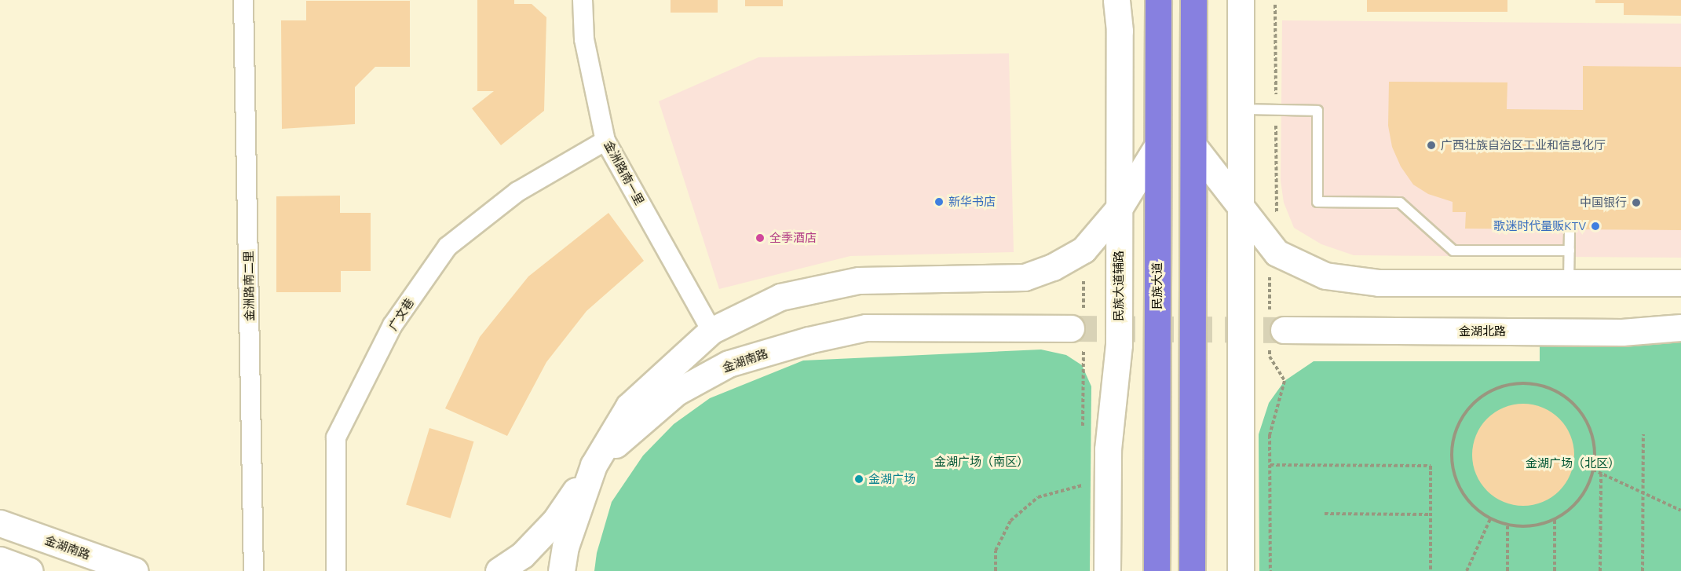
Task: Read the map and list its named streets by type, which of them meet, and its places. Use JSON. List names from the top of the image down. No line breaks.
{"streets":{"highway":["民族大道"],"main road":["民族大道辅路","金湖北路","金湖南路"],"street":["金洲路南一里","金洲路南二里","广文巷"]},"crossings":[["金洲路南一里","广文巷"]],"parks":["金湖广场（南区）","金湖广场（北区）"],"places":["广西壮族自治区工业和信息化厅","新华书店","中国银行","歌迷时代量贩KTV","全季酒店","金湖广场"]}
